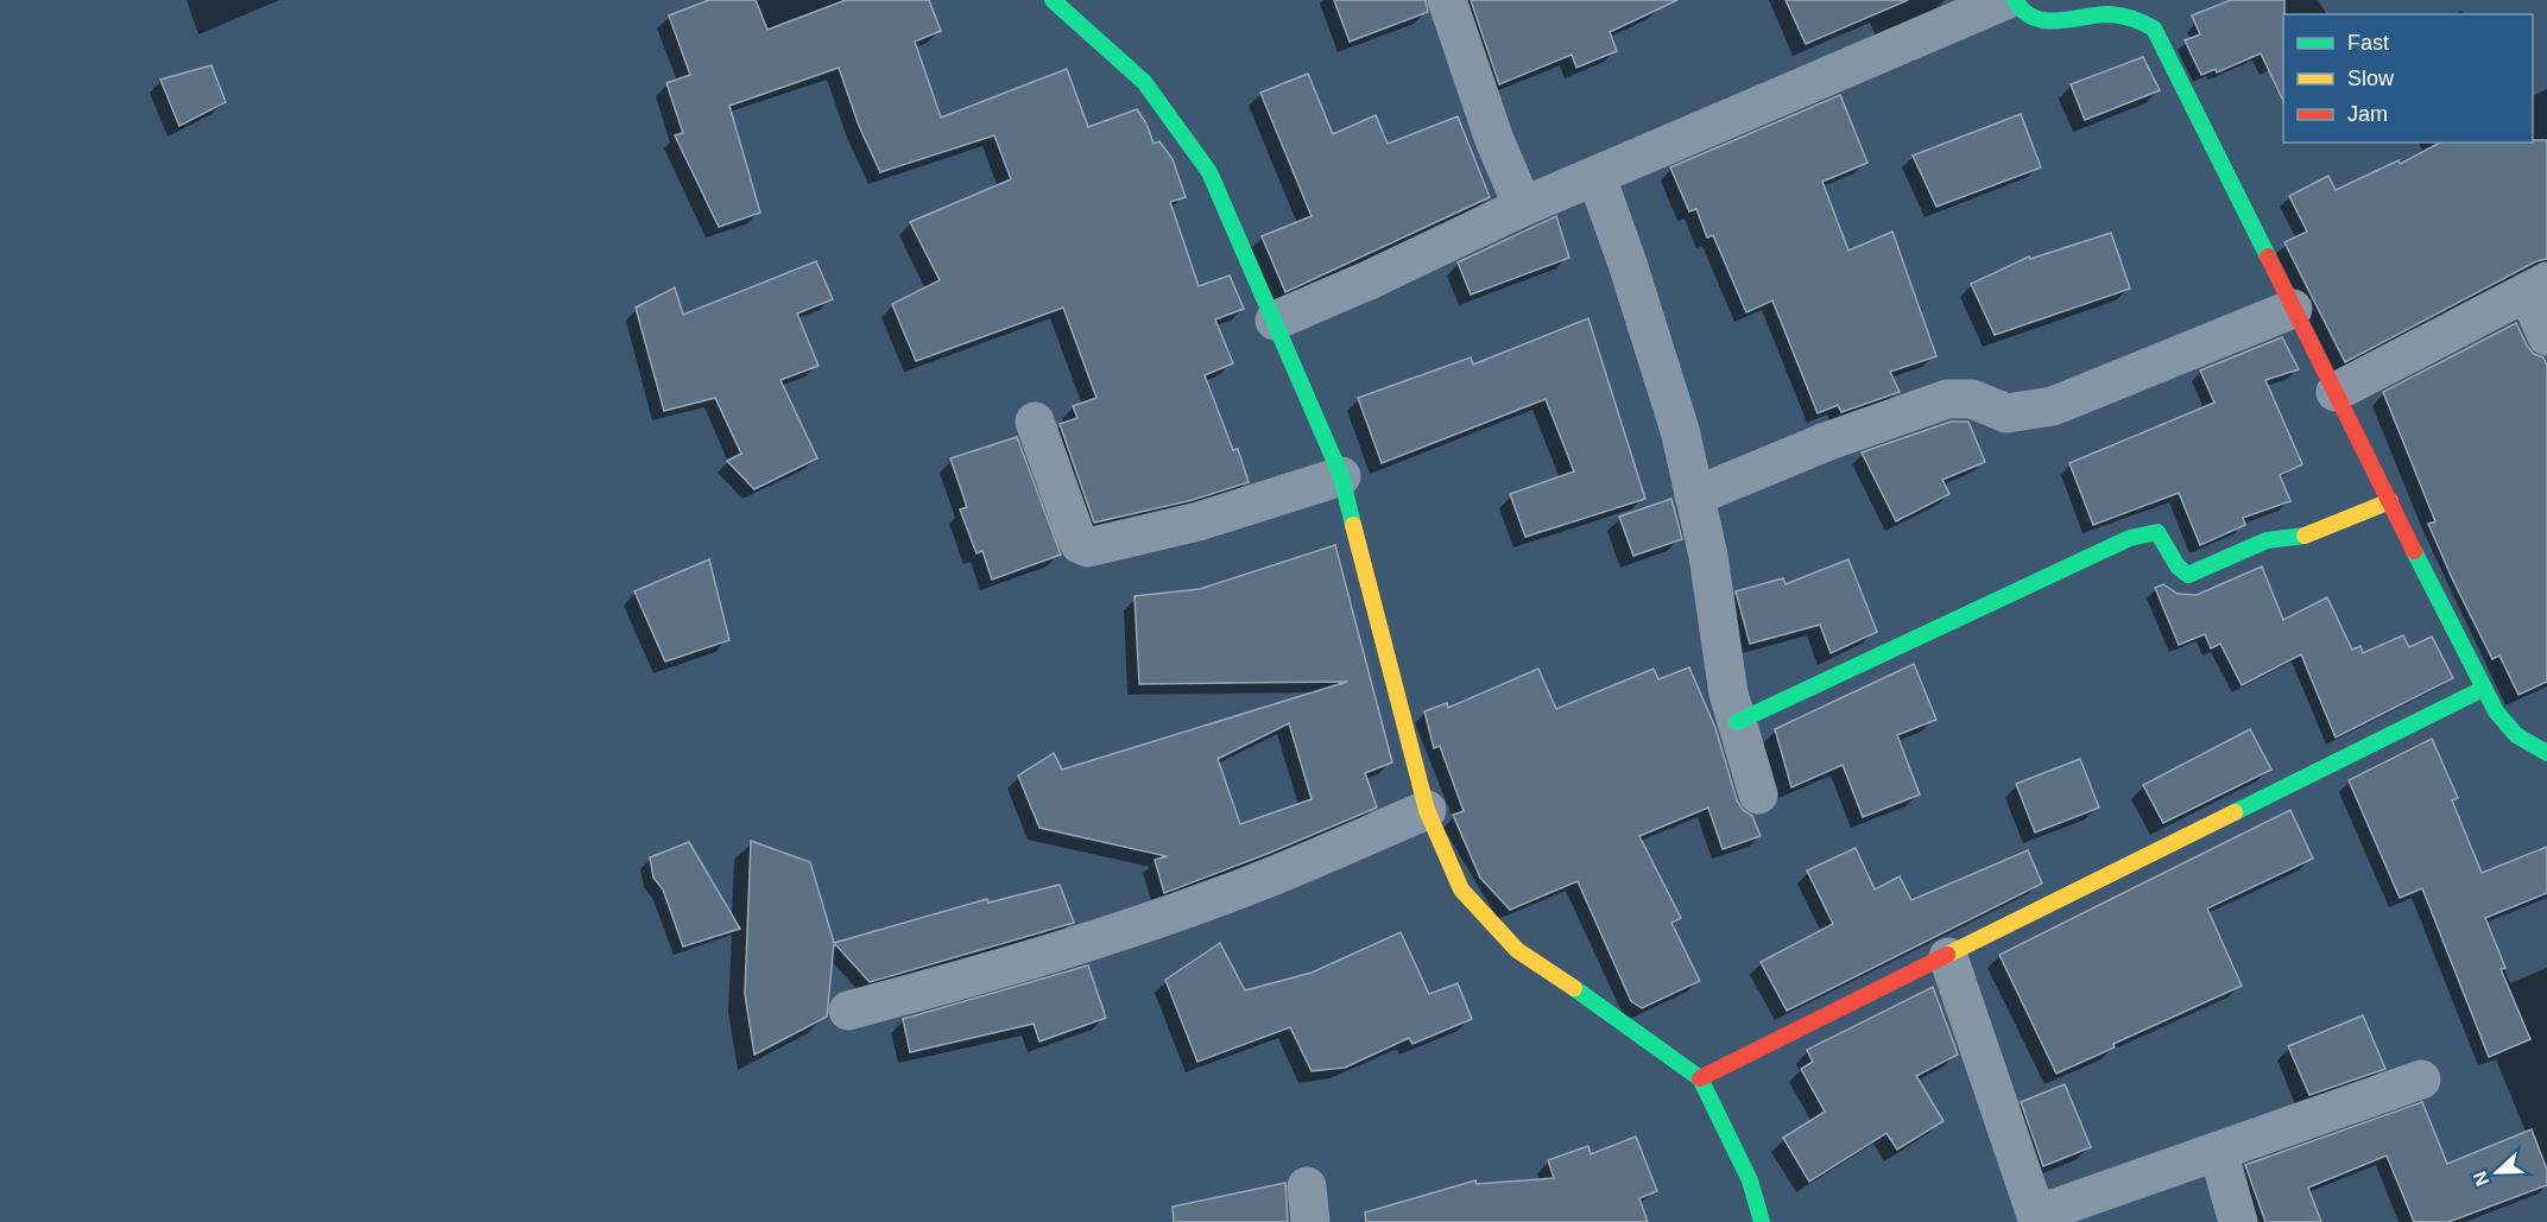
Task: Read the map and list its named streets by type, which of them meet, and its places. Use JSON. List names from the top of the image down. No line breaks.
{"legend":["Fast","Slow","Jam"],"north":"left"}
